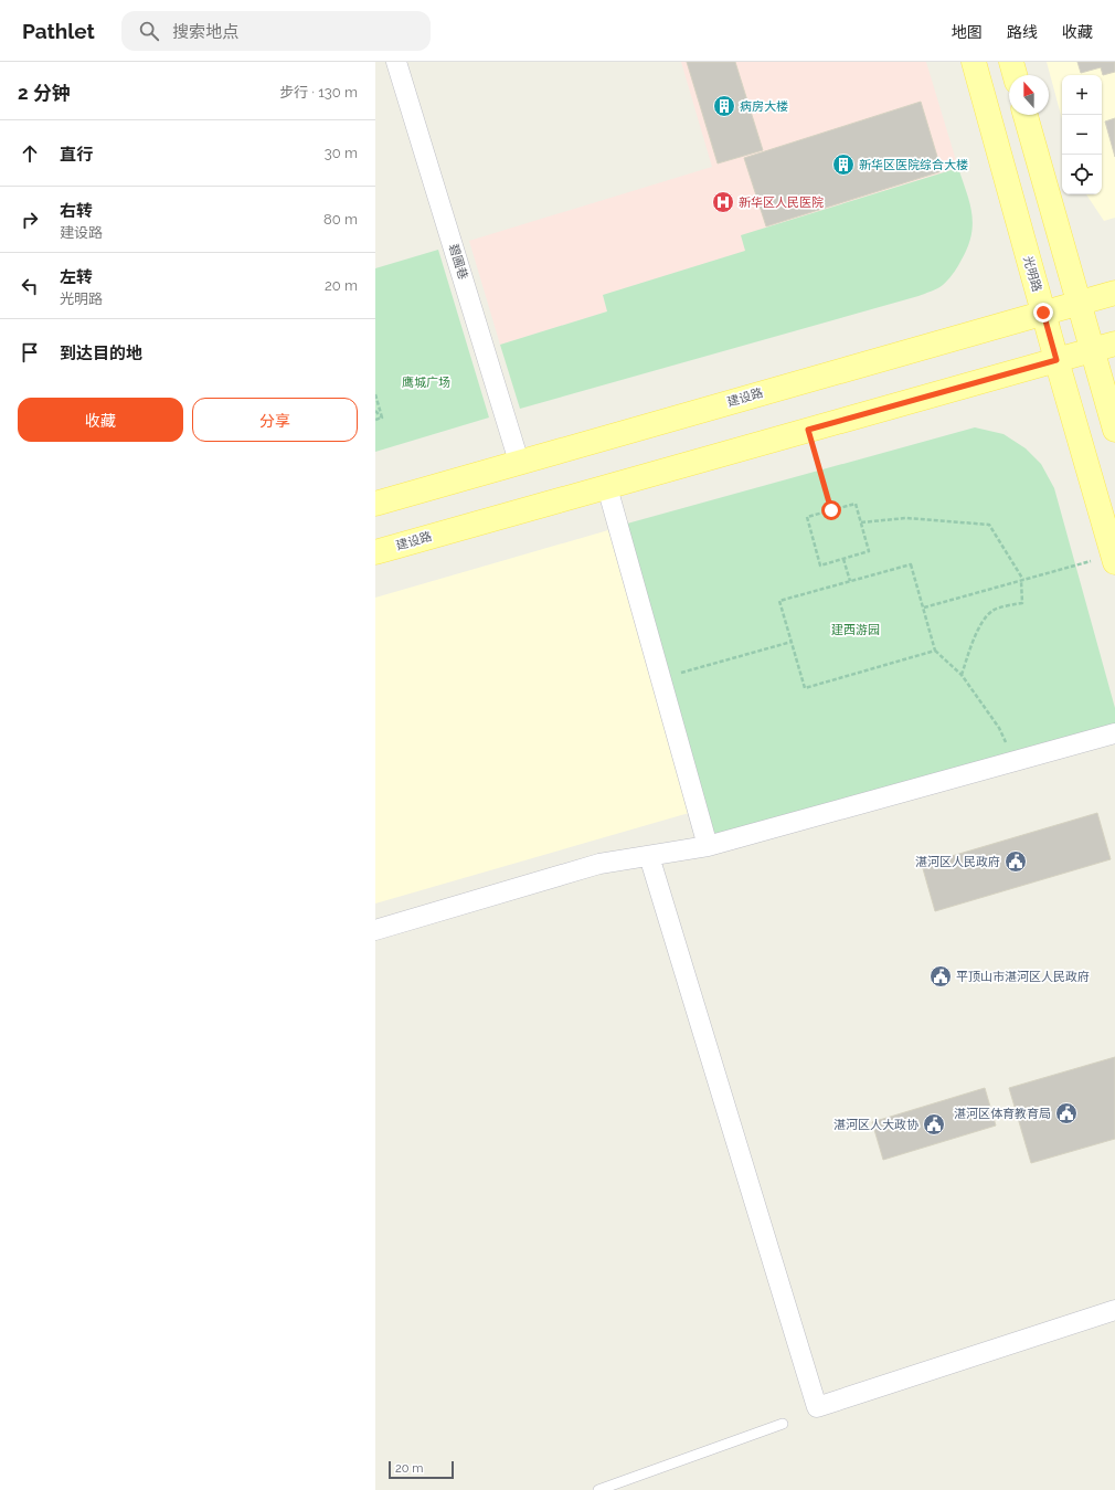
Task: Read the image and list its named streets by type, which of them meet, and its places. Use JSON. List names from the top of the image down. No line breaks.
{"streets":{"main road":["光明路","建设路"],"street":["碧圃巷"]},"crossings":[["碧圃巷","建设路"],["光明路","建设路"]],"parks":["鹰城广场","建西游园"],"places":{"building":["病房大楼","新华区医院综合大楼"],"hospital":["新华区人民医院"],"public building":["湛河区人民政府","平顶山市湛河区人民政府","湛河区体育教育局","湛河区人大政协"]},"scale_bar":"20 m","north":"top","page":{"header":"Pathlet","search":"搜索地点","nav":["地图","路线","收藏"],"heading":["2 分钟","步行 · 130 m"],"map_buttons":["+","−"],"list":[["直行","30 m"],["右转","建设路","80 m"],["左转","光明路","20 m"],"到达目的地"],"buttons":["收藏","分享"],"scale":"20 m"}}
